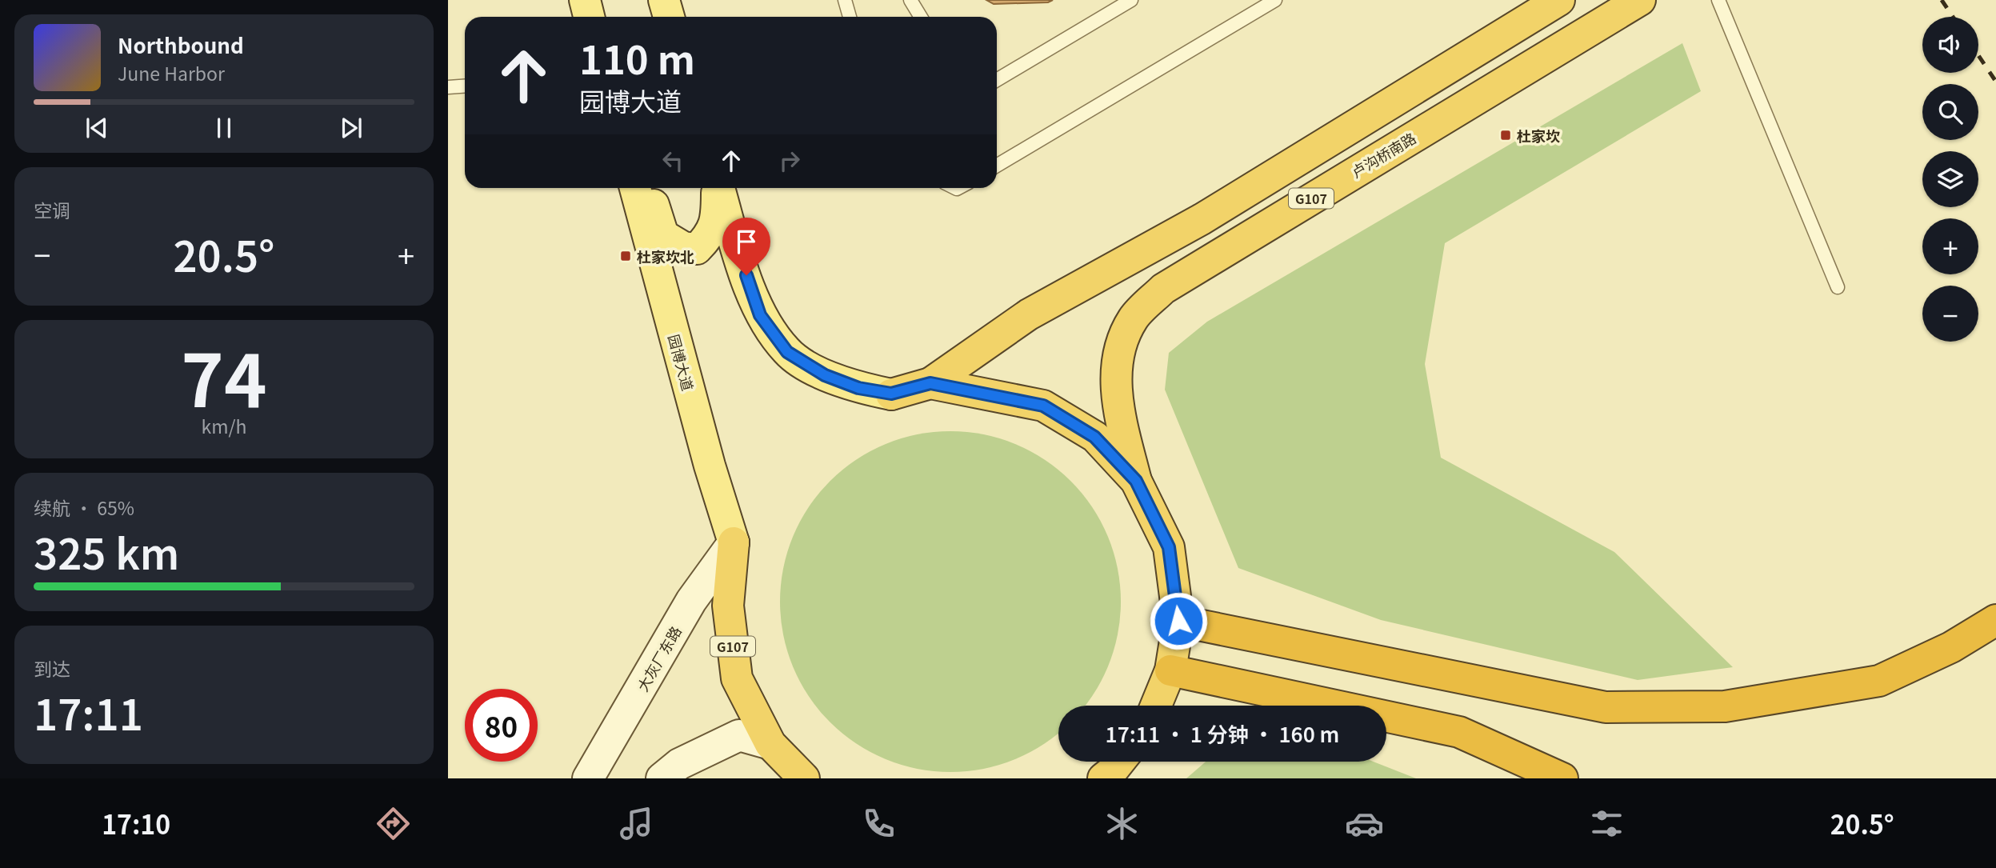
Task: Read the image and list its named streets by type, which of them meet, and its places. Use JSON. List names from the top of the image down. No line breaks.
{"streets":{"highway":["卢沟桥南路","G107"],"main road":["园博大道","大灰厂东路"]},"crossings":[["卢沟桥南路","G107"],["G107","园博大道"],["G107","大灰厂东路"],["园博大道","大灰厂东路"]],"places":{"transit":["杜家坎","杜家坎北"]},"page":{"map_buttons":["+","−"],"turn":["110 m","园博大道"],"song":["Northbound","June Harbor"],"tile":["空调",["74","km/h"],["续航 · 65%","325 km"],["到达","17:11"]],"heat":["−","20.5°","+"],"limit":"80","trip":"17:11 · 1 分钟 · 160 m","tabs":["17:10","20.5°"]}}
